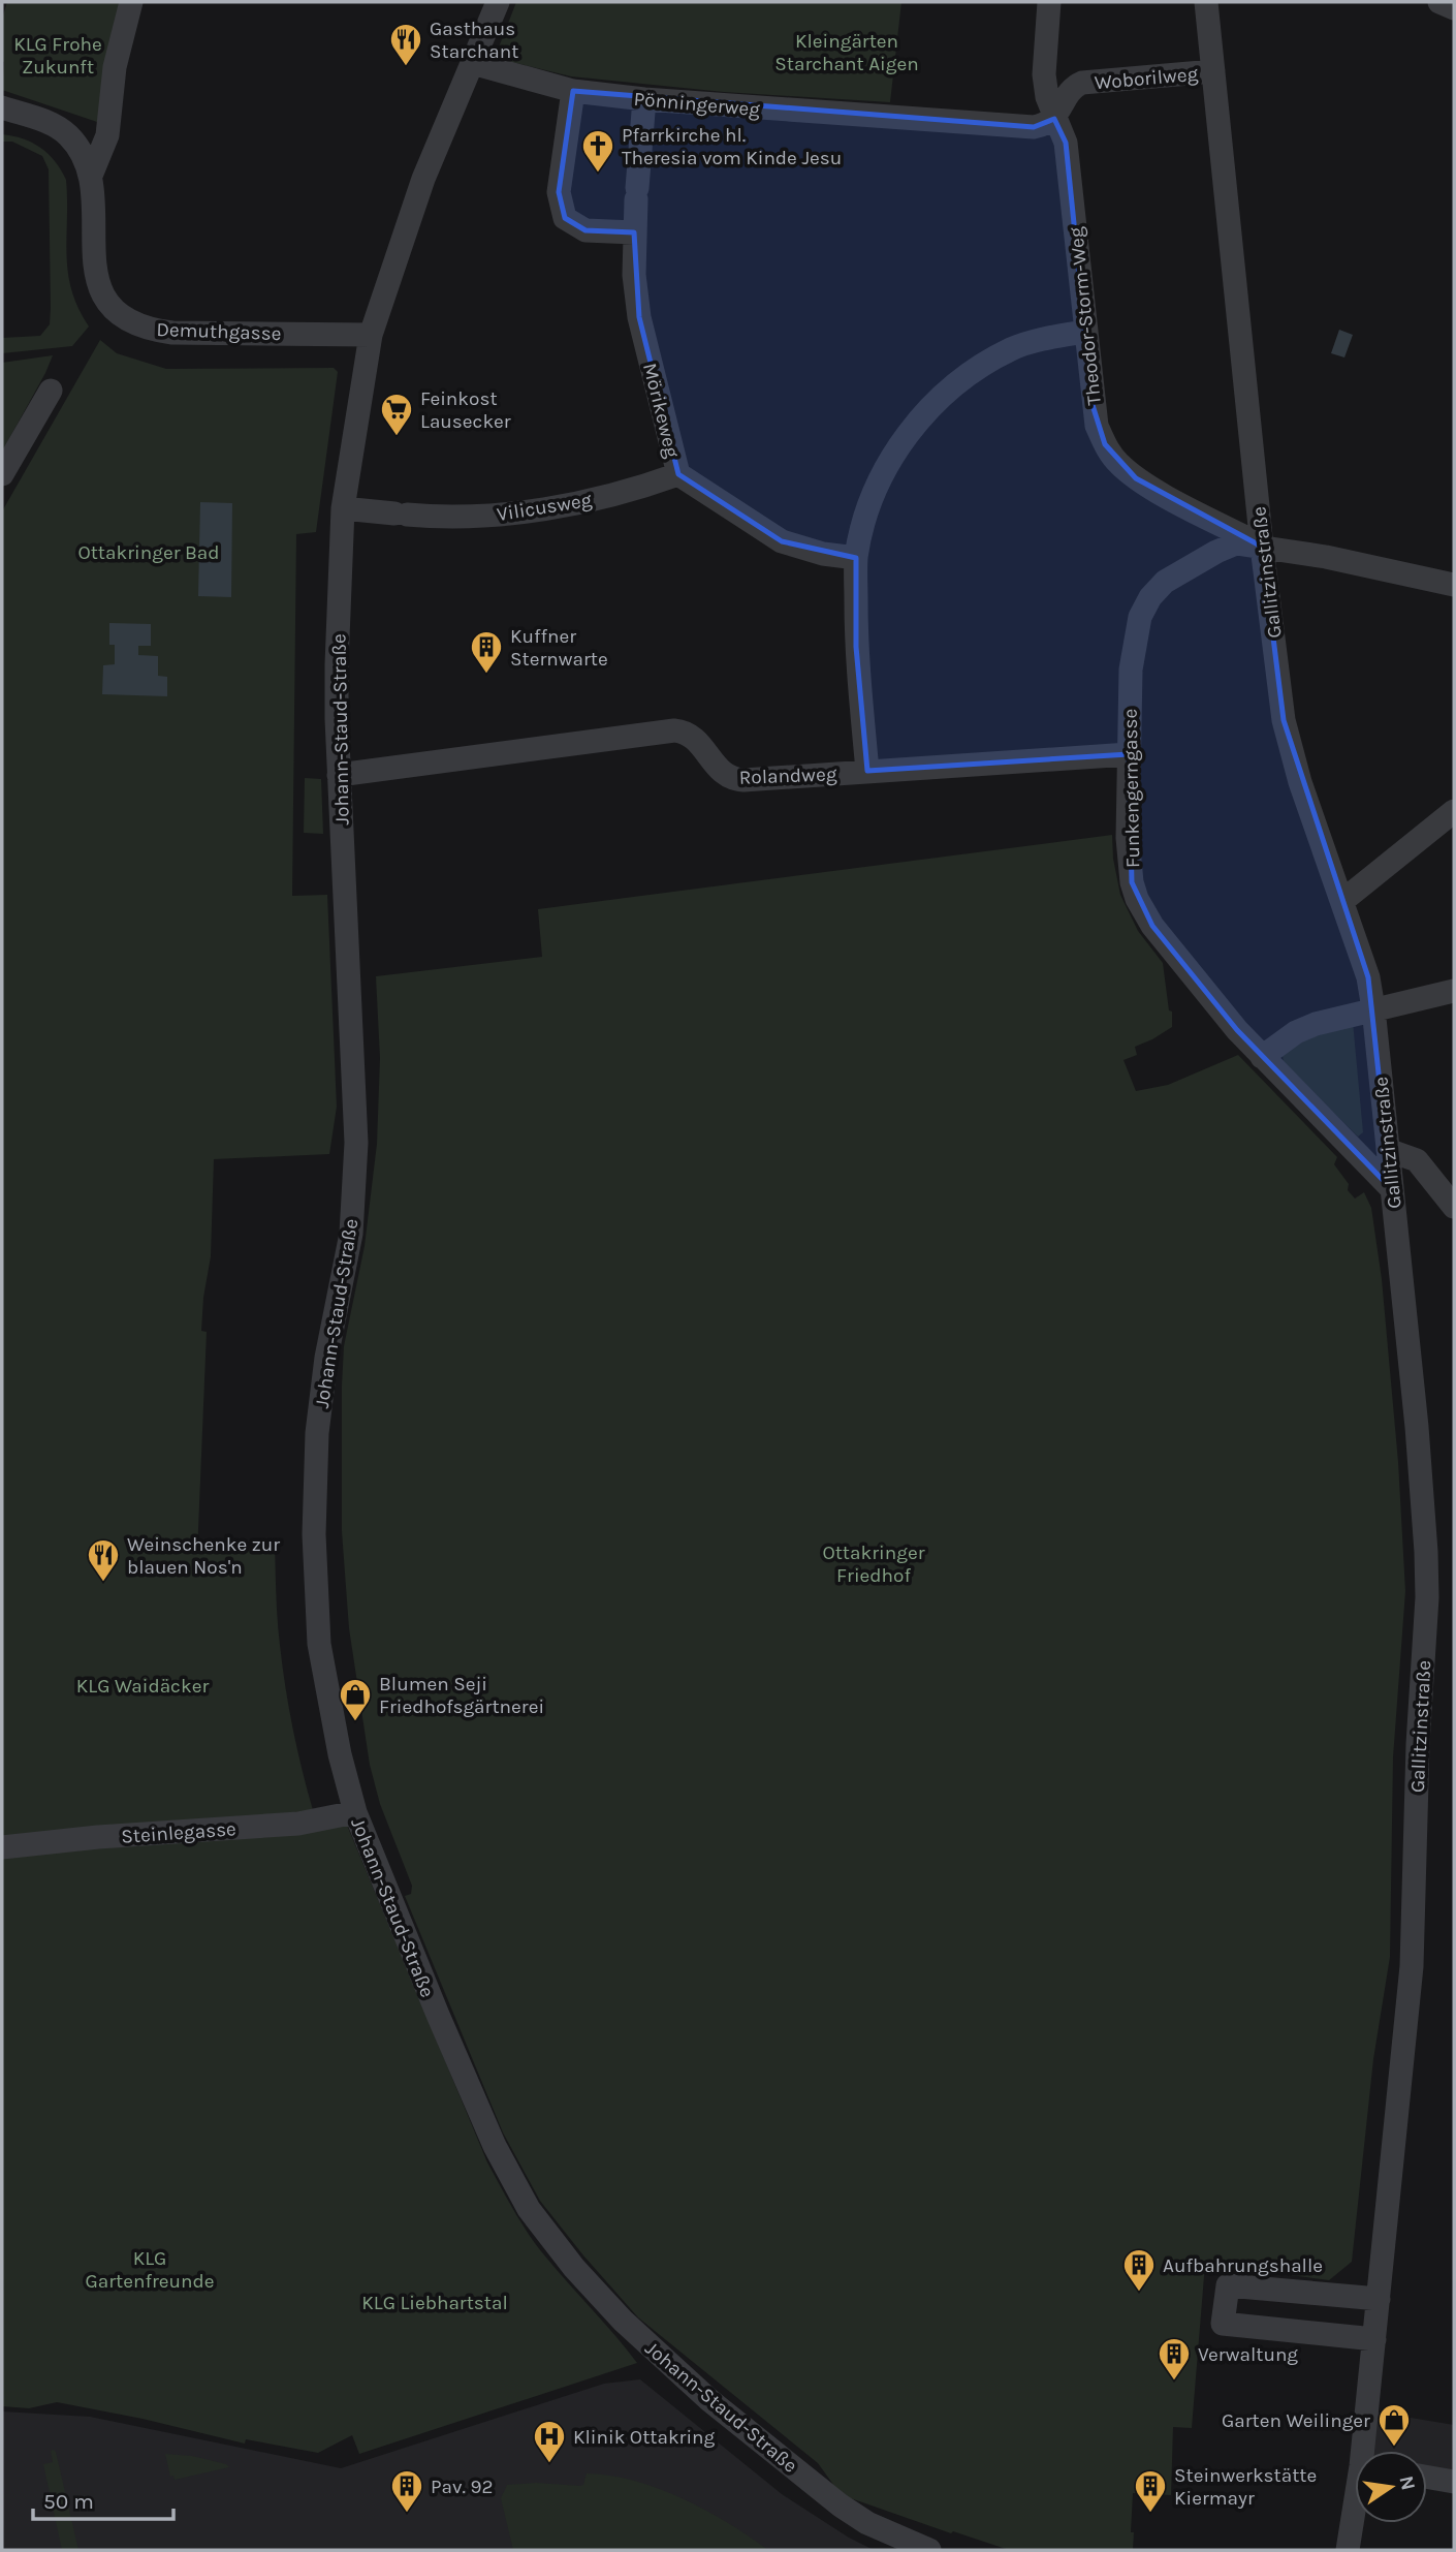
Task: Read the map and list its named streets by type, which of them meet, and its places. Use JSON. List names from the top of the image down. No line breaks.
{"streets":{"street":["Woborilweg","Pönningerweg","Theodor-Storm-Weg","Demuthgasse","Mörikeweg","Vilicusweg","Gallitzinstraße","Johann-Staud-Straße","Rolandweg","Funkengerngasse","Steinlegasse"]},"crossings":[["Woborilweg","Pönningerweg"],["Woborilweg","Theodor-Storm-Weg"],["Woborilweg","Gallitzinstraße"],["Pönningerweg","Theodor-Storm-Weg"],["Pönningerweg","Mörikeweg"],["Pönningerweg","Johann-Staud-Straße"],["Theodor-Storm-Weg","Gallitzinstraße"],["Theodor-Storm-Weg","Funkengerngasse"],["Demuthgasse","Johann-Staud-Straße"],["Mörikeweg","Vilicusweg"],["Vilicusweg","Johann-Staud-Straße"],["Gallitzinstraße","Funkengerngasse"],["Johann-Staud-Straße","Rolandweg"],["Johann-Staud-Straße","Steinlegasse"],["Rolandweg","Funkengerngasse"]],"parks":["Kleingärten Starchant Aigen","KLG Frohe Zukunft","Ottakringer Bad","Ottakringer Friedhof","KLG Waidäcker","KLG Gartenfreunde","KLG Liebhartstal"],"places":{"restaurant":["Gasthaus Starchant","Weinschenke zur blauen Nos'n"],"church":["Pfarrkirche hl. Theresia vom Kinde Jesu"],"supermarket":["Feinkost Lausecker"],"building":["Kuffner Sternwarte","Aufbahrungshalle","Verwaltung","Pav. 92","Steinwerkstätte Kiermayr"],"shop":["Blumen Seji Friedhofsgärtnerei","Garten Weilinger"],"hospital":["Klinik Ottakring"]},"scale_bar":"50 m","north":"right"}
